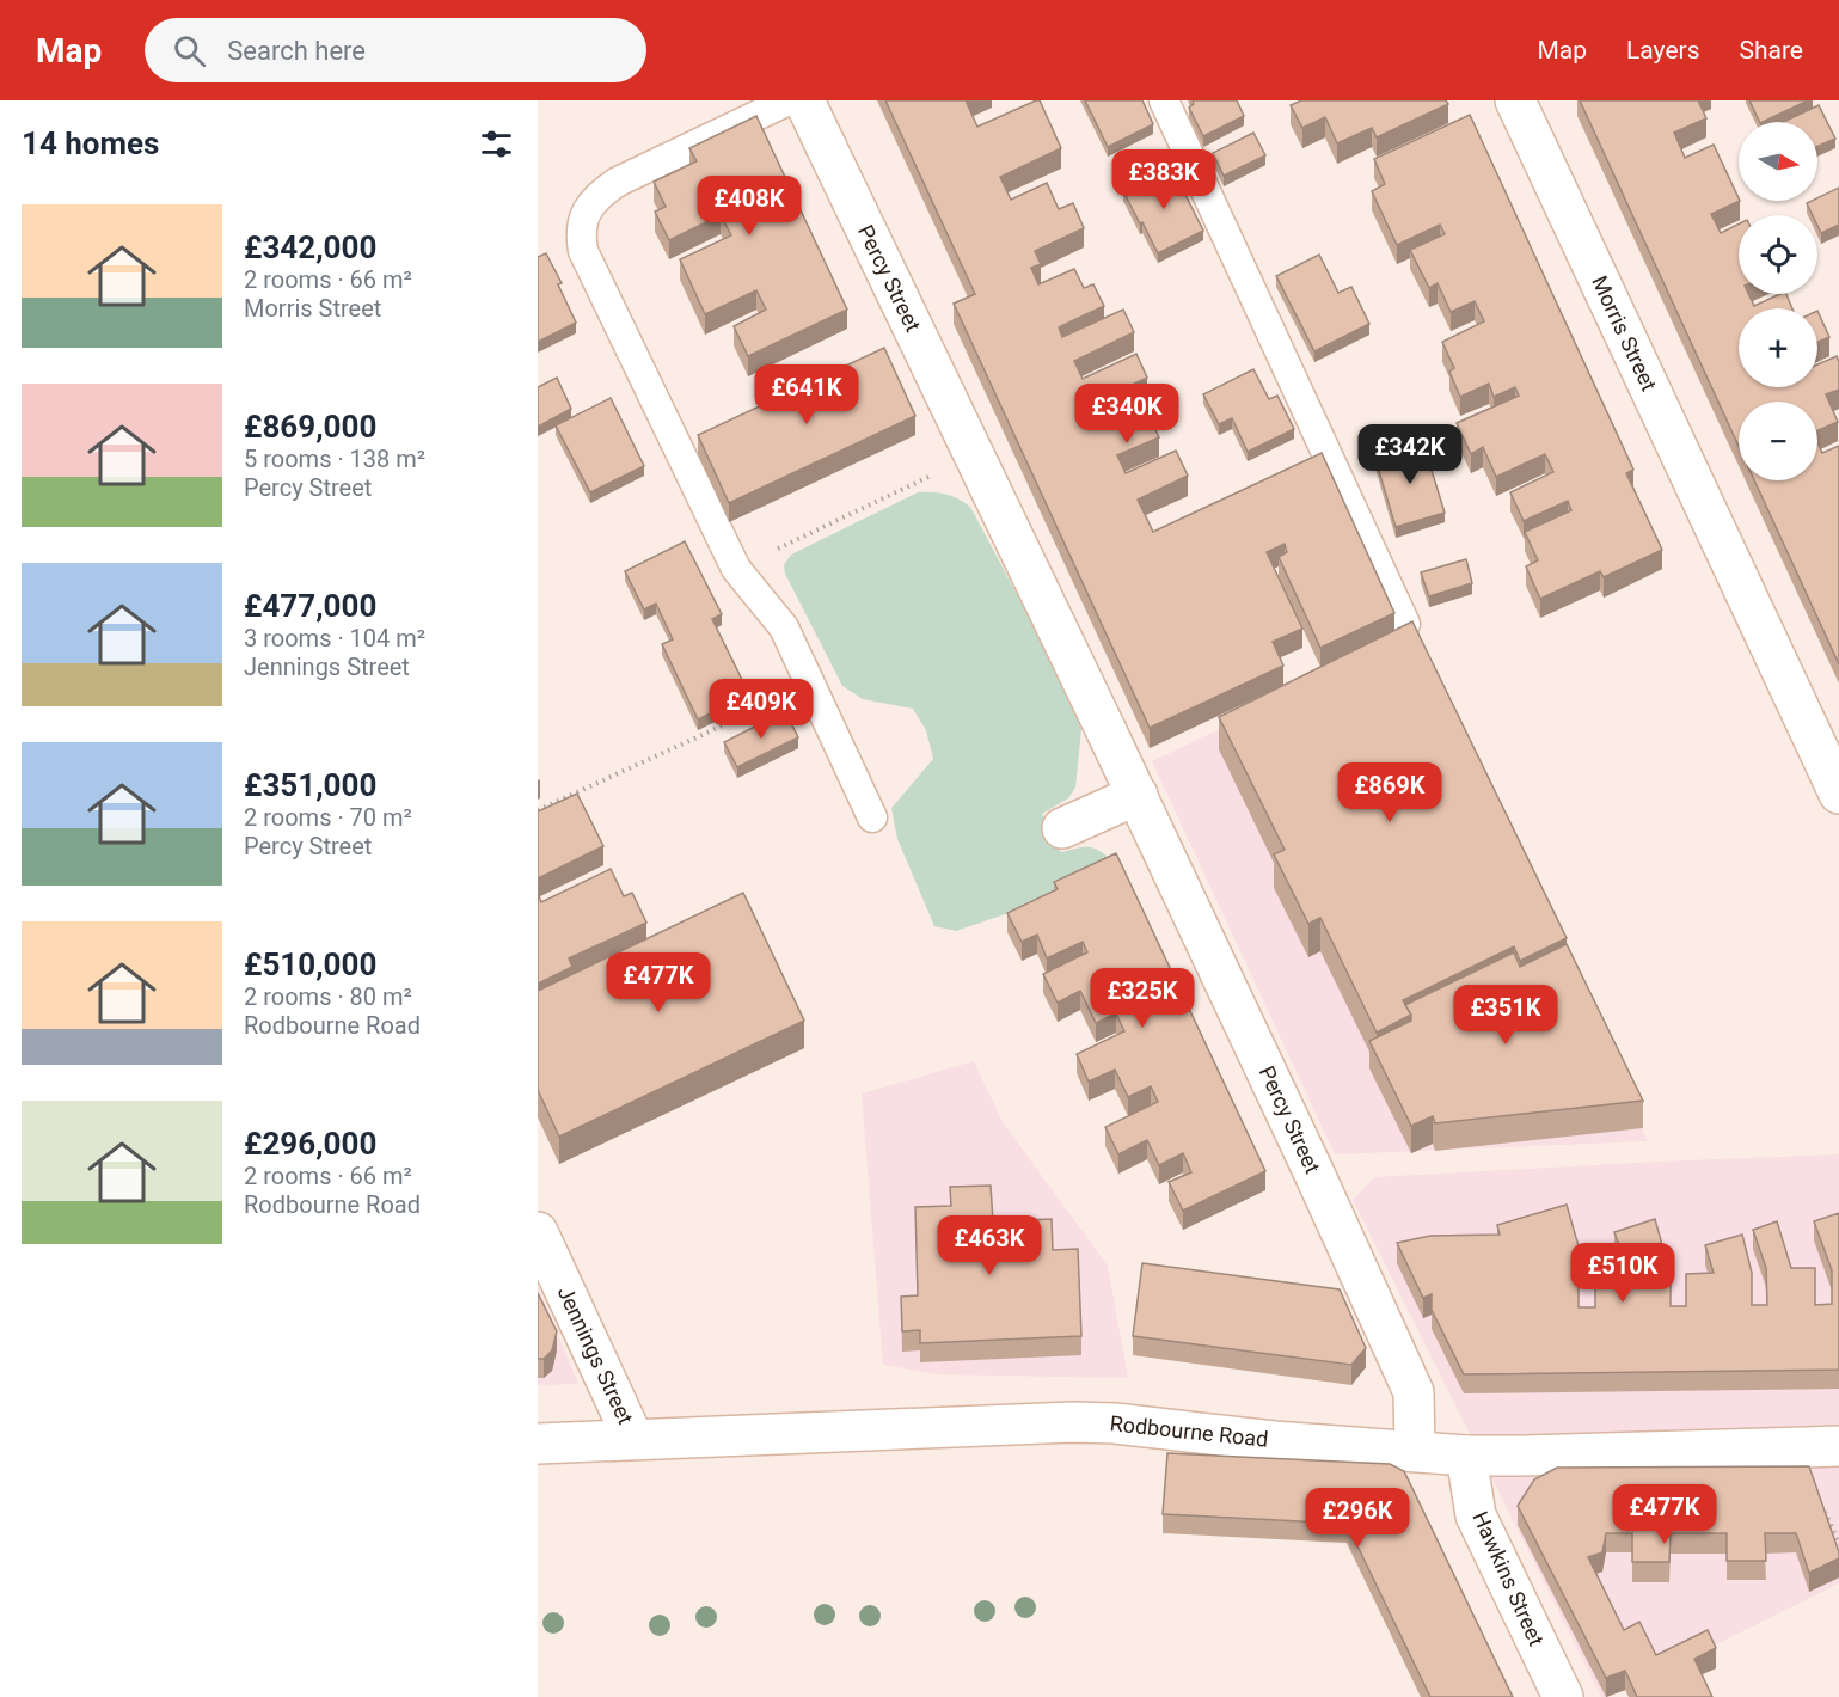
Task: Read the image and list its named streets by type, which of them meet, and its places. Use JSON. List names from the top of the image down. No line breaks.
{"streets":{"street":["Percy Street","Morris Street","Jennings Street","Rodbourne Road","Hawkins Street"]},"crossings":[["Percy Street","Rodbourne Road"],["Jennings Street","Rodbourne Road"],["Rodbourne Road","Hawkins Street"]],"north":"right","page":{"header":"Map","search":"Search here","nav":["Map","Layers","Share"],"heading":"14 homes","map_buttons":["+","−"],"price":["£383K","£408K","£641K","£340K","£342K","£409K","£869K","£477K","£325K","£351K","£463K","£510K","£477K","£296K"],"list":[{"name":"£342,000","note":"2 rooms · 66 m² · Morris Street"},{"name":"£869,000","note":"5 rooms · 138 m² · Percy Street"},{"name":"£477,000","note":"3 rooms · 104 m² · Jennings Street"},{"name":"£351,000","note":"2 rooms · 70 m² · Percy Street"},{"name":"£510,000","note":"2 rooms · 80 m² · Rodbourne Road"},{"name":"£296,000","note":"2 rooms · 66 m² · Rodbourne Road"}]}}
